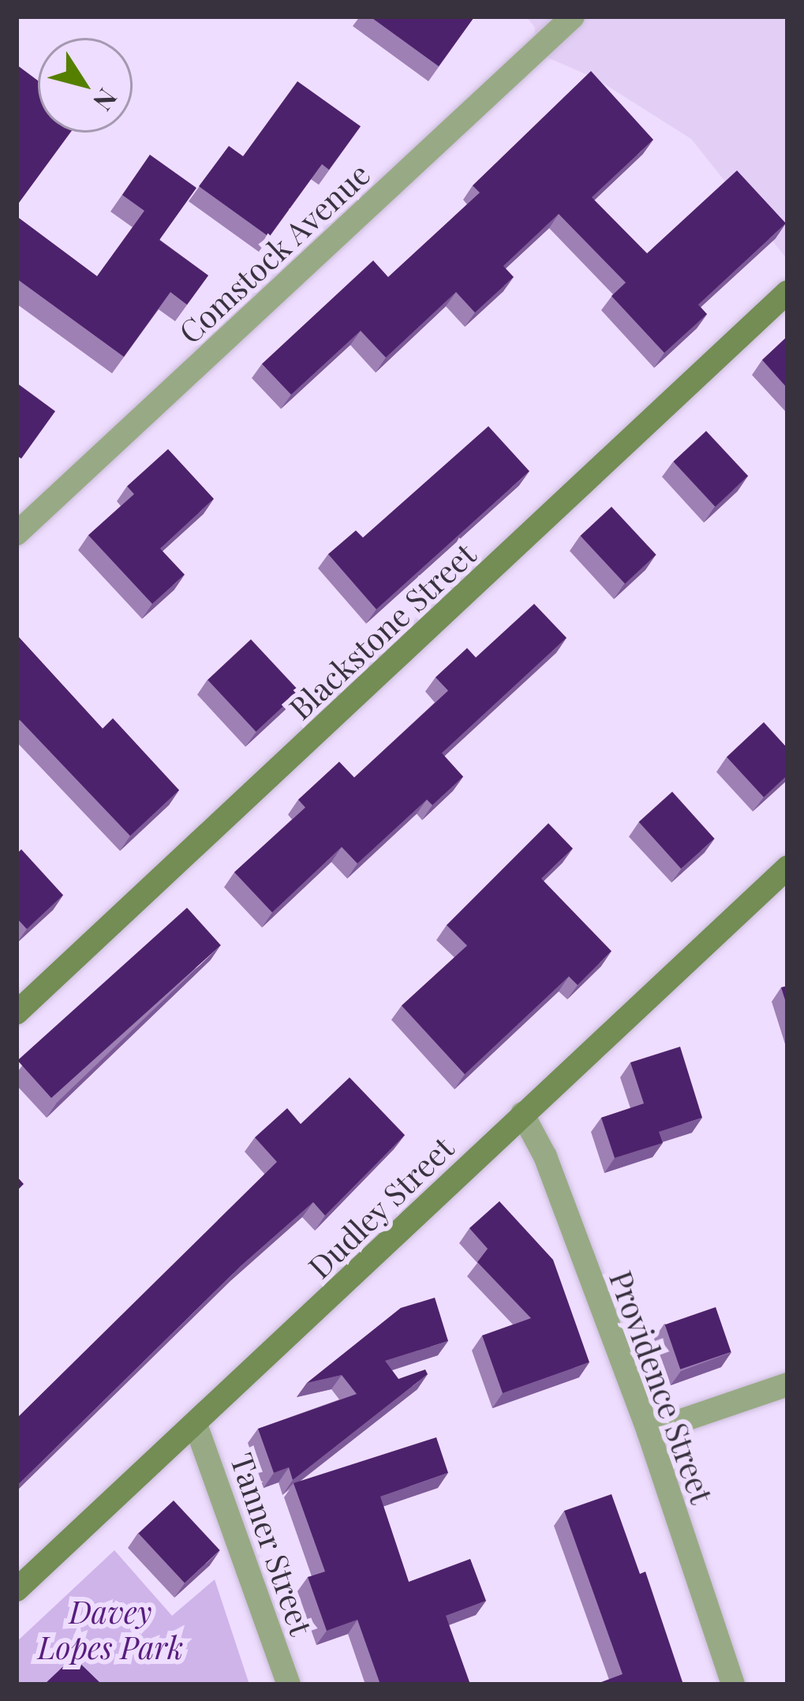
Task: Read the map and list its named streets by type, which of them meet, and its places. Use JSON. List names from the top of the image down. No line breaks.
{"streets":{"street":["Comstock Avenue","Blackstone Street","Dudley Street","Providence Street","Tanner Street"]},"crossings":[["Dudley Street","Providence Street"],["Dudley Street","Tanner Street"]],"parks":["Davey Lopes Park"],"north":"bottom right"}
